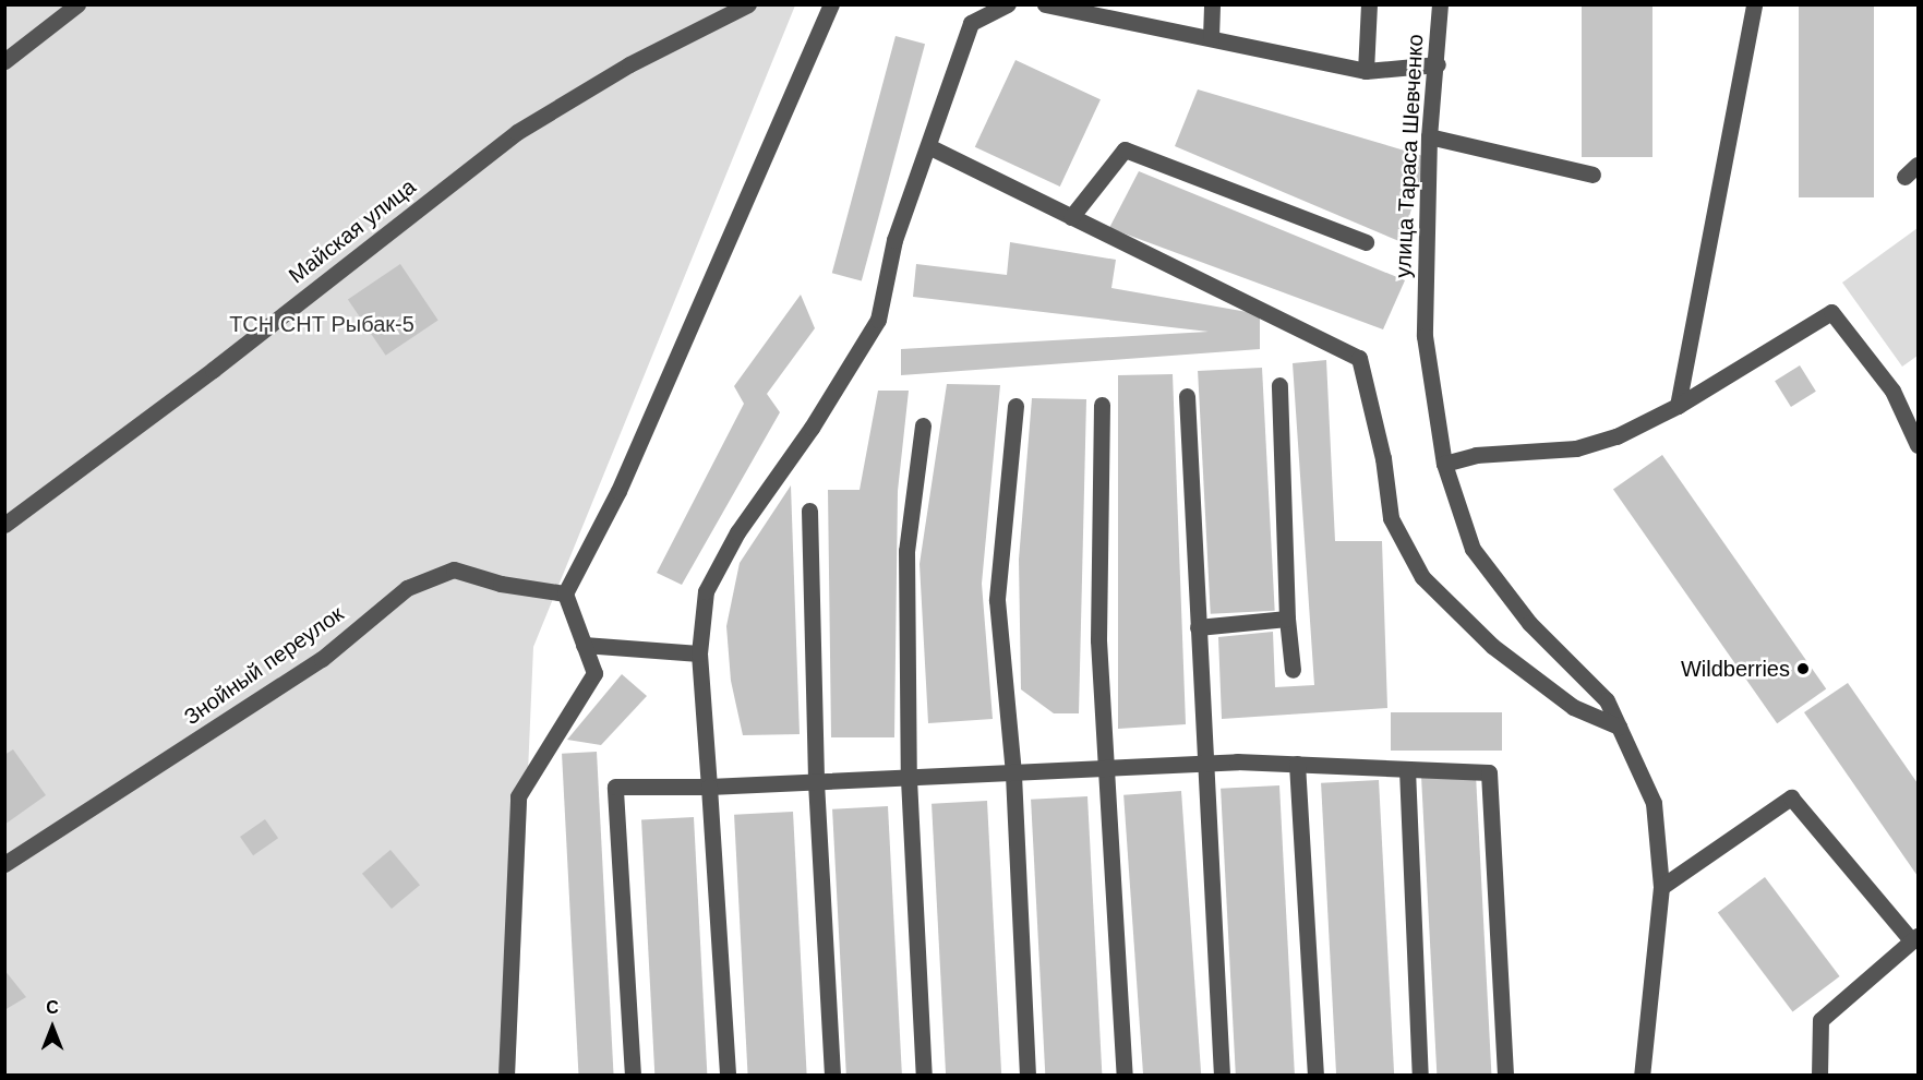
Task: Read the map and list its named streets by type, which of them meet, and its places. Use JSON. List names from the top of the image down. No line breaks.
{"streets":{"street":["улица Тараса Шевченко","Майская улица","Знойный переулок"]},"parks":["ТСН СНТ Рыбак-5"],"places":["Wildberries"],"north":"top"}
